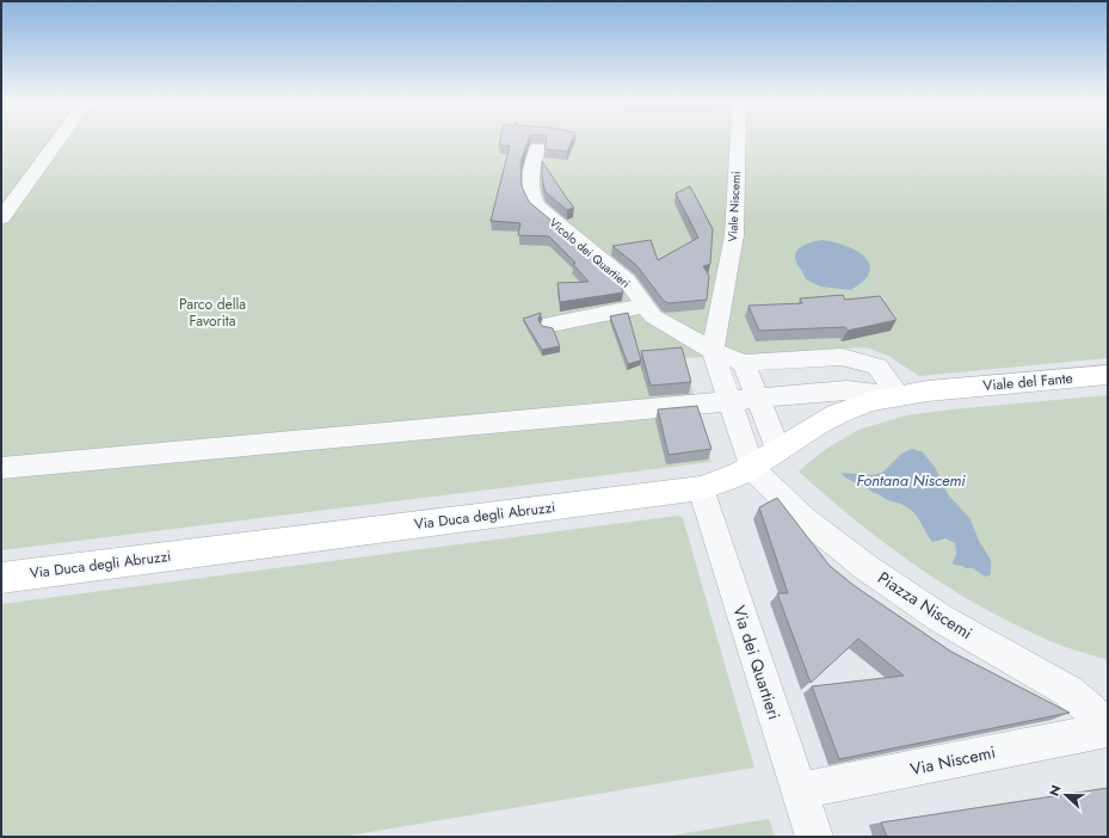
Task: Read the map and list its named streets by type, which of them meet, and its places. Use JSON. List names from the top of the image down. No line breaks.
{"streets":{"street":["Viale Niscemi","Vicolo dei Quartieri","Viale del Fante","Via Duca degli Abruzzi","Piazza Niscemi","Via dei Quartieri","Via Niscemi"]},"crossings":[["Viale Niscemi","Vicolo dei Quartieri"],["Viale del Fante","Via Duca degli Abruzzi"],["Via Duca degli Abruzzi","Piazza Niscemi"],["Via Duca degli Abruzzi","Via dei Quartieri"],["Piazza Niscemi","Via Niscemi"],["Via dei Quartieri","Via Niscemi"]],"water":["Fontana Niscemi"],"parks":["Parco della Favorita"],"north":"left"}
